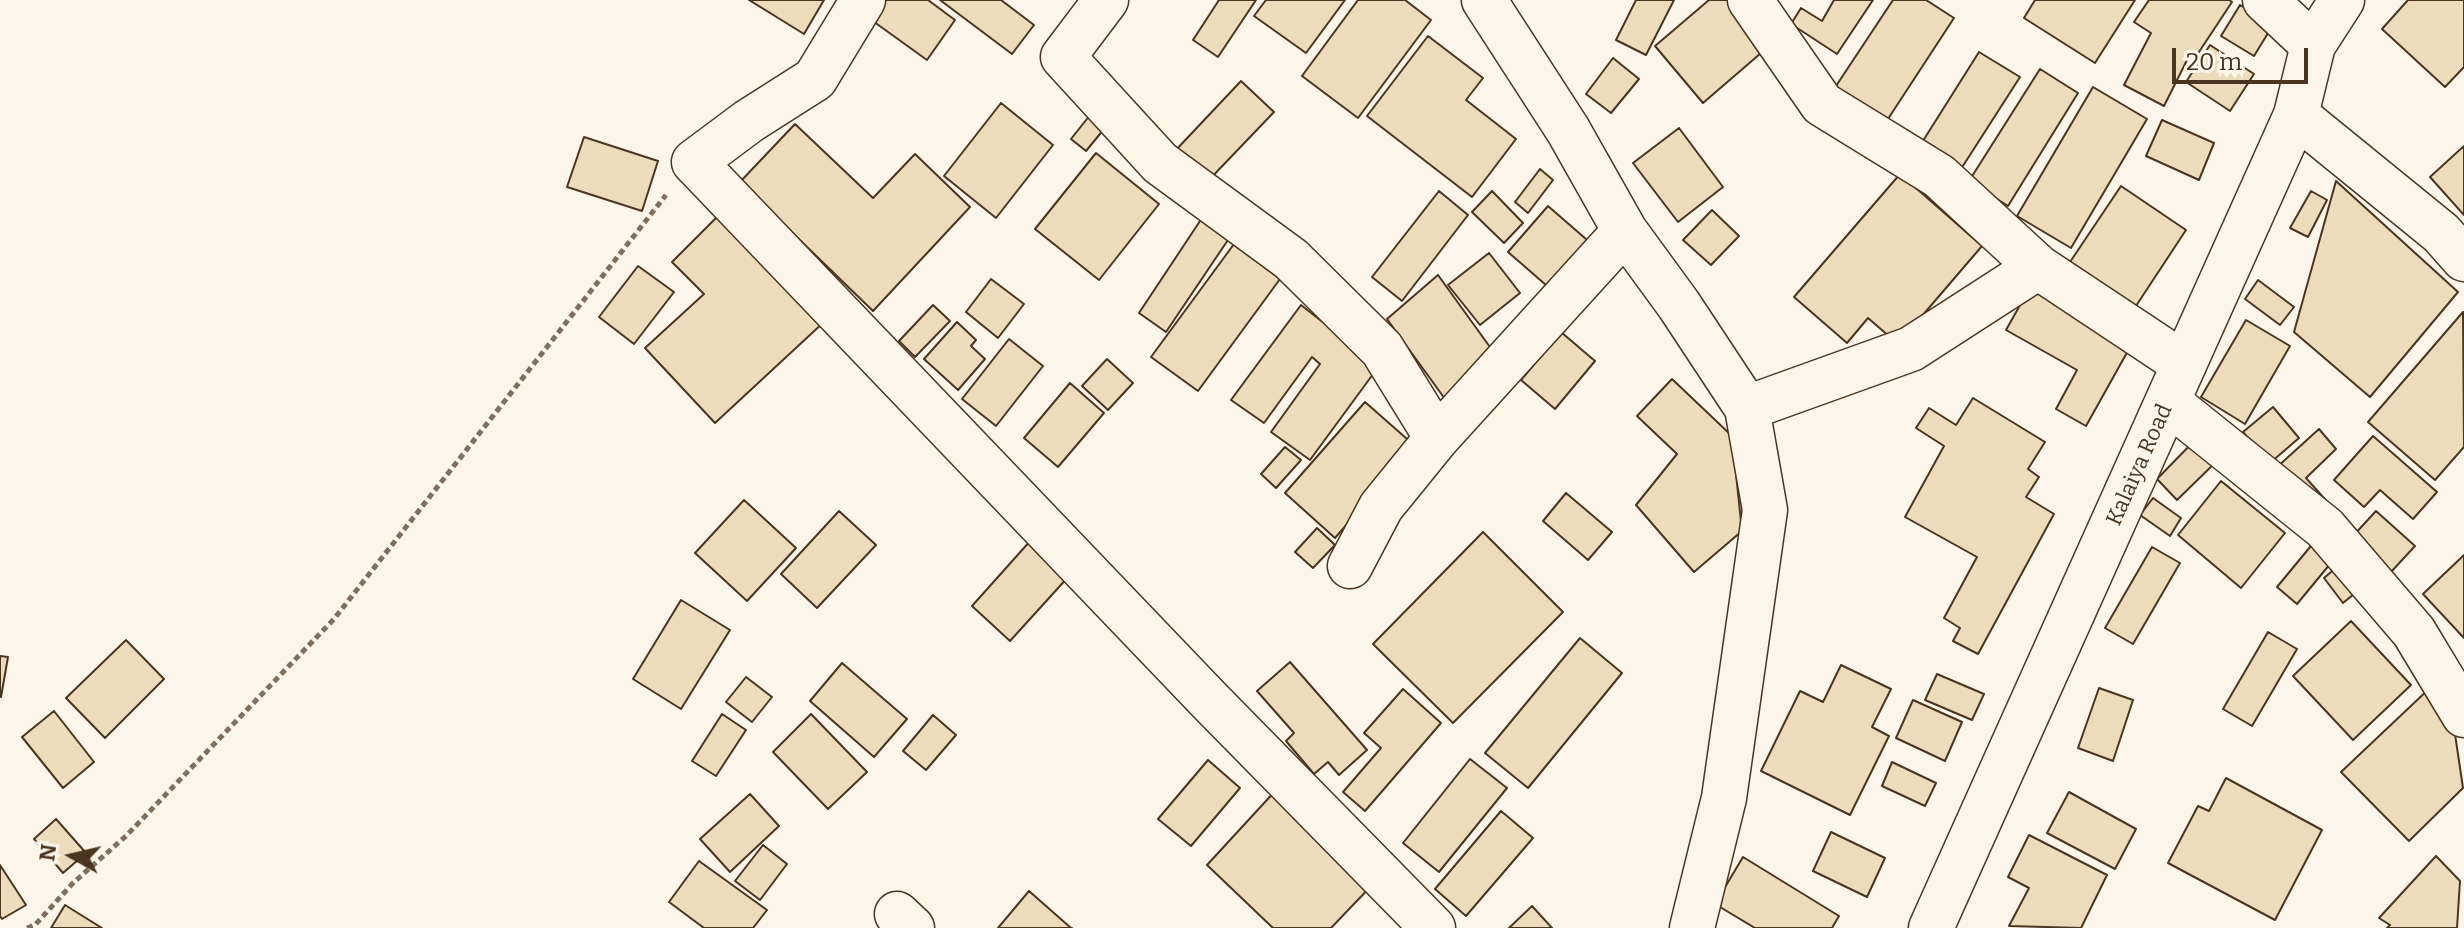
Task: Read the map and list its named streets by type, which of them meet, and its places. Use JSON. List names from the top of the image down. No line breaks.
{"streets":{"street":["Kalaiya Road"]},"scale_bar":"20 m","north":"left"}
